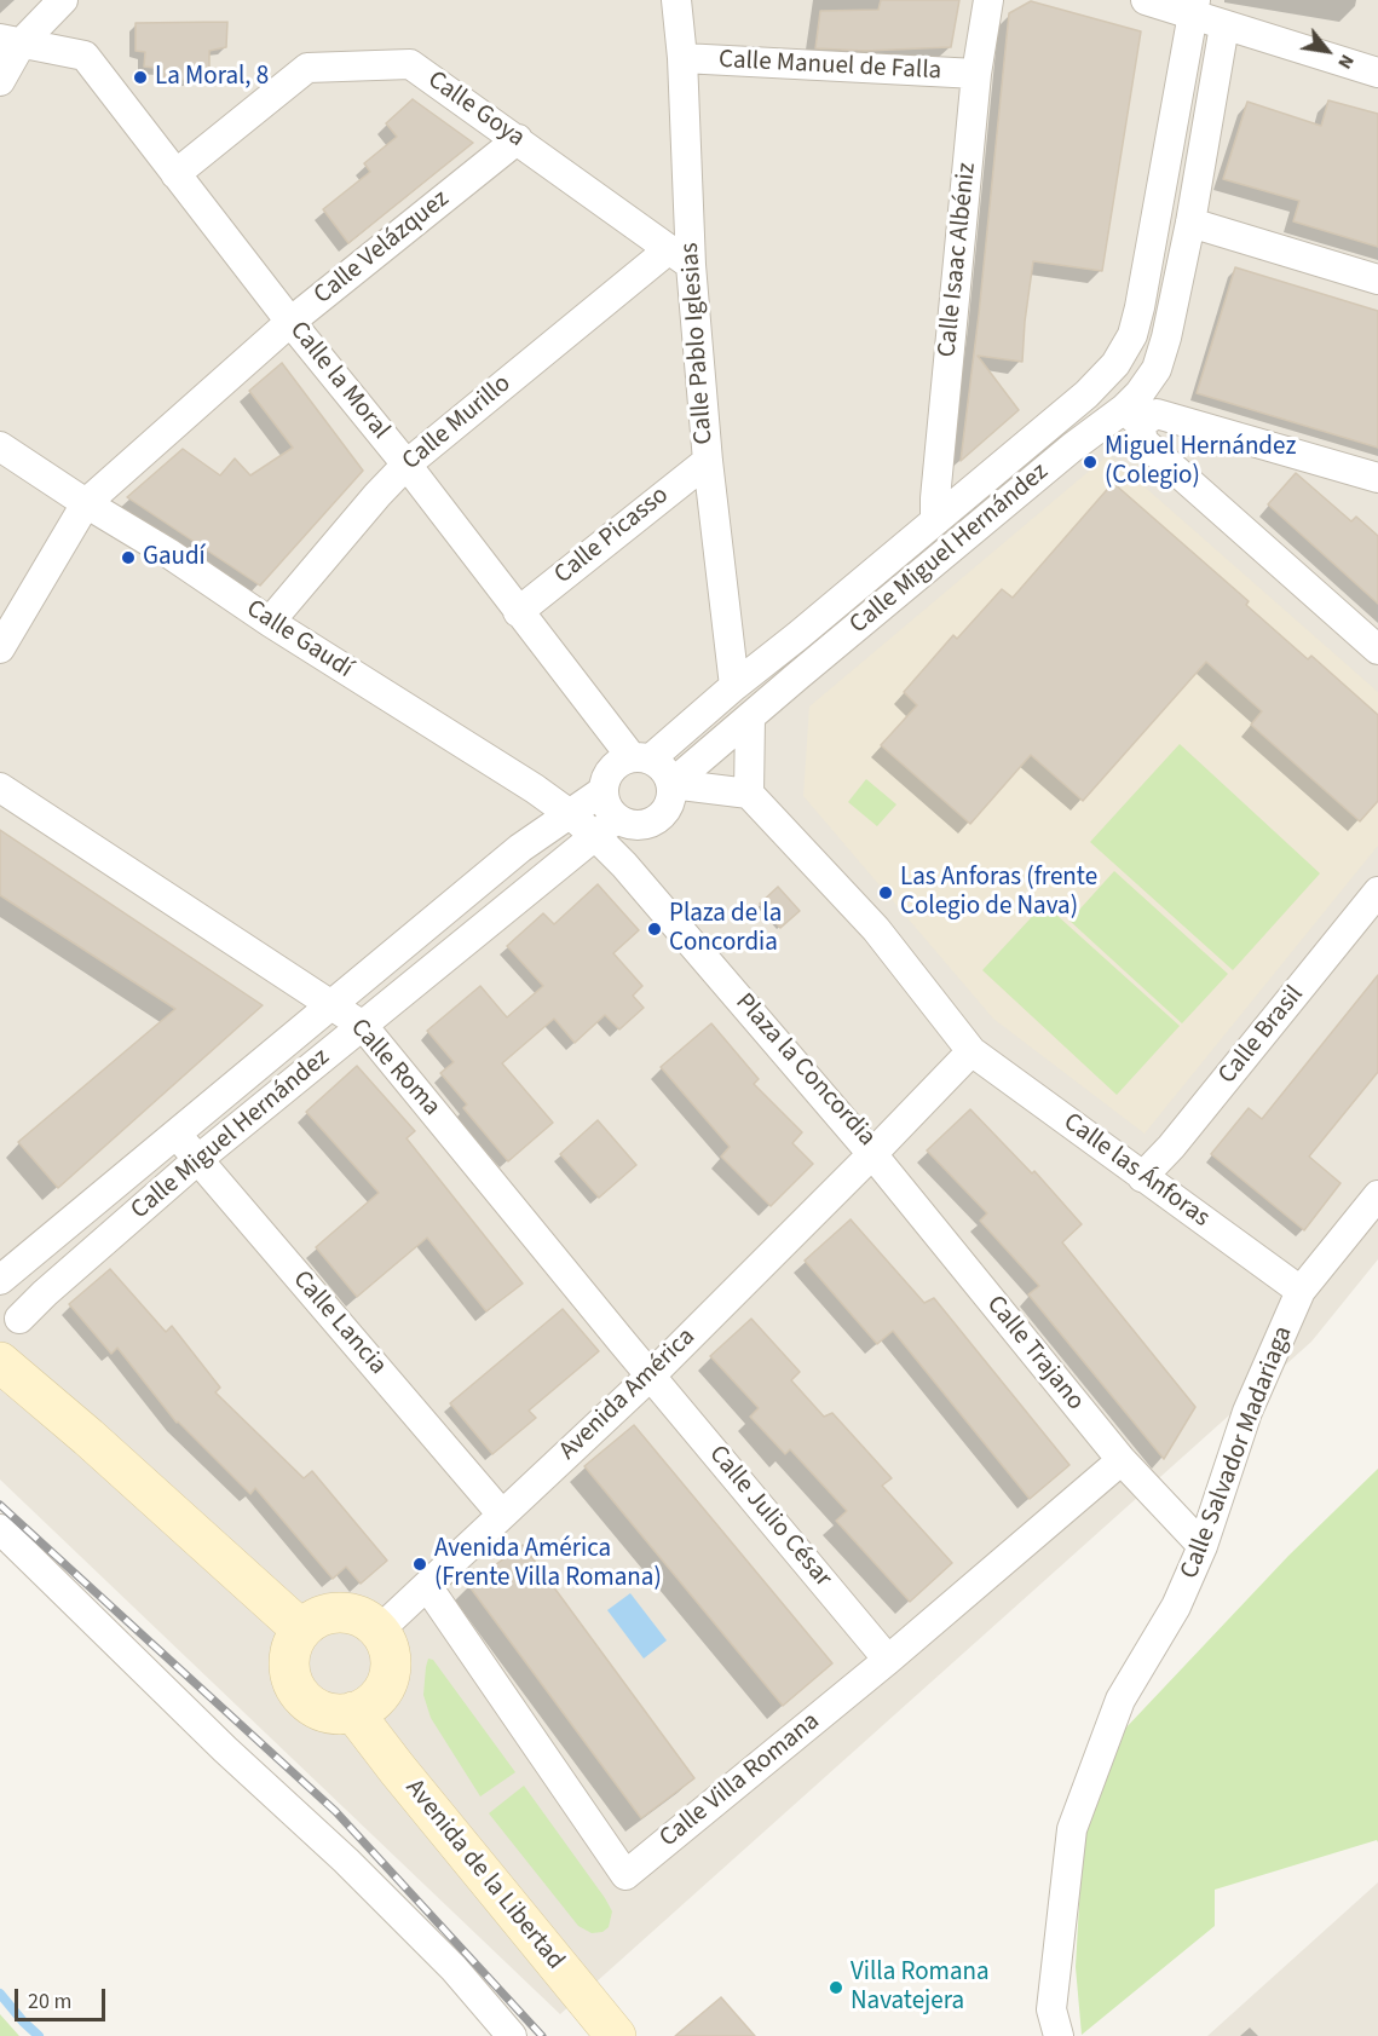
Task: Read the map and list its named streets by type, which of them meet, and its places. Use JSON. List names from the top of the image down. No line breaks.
{"streets":{"main road":["Avenida de la Libertad"],"street":["Calle Manuel de Falla","Calle Goya","Calle Velázquez","Calle Isaac Albéniz","Calle Pablo Iglesias","Calle la Moral","Calle Murillo","Calle Picasso","Calle Miguel Hernández","Calle Gaudí","Calle Brasil","Calle Roma","Plaza la Concordia","Calle las Ánforas","Calle Lancia","Calle Trajano","Avenida América","Calle Salvador Madariaga","Calle Julio César","Calle Villa Romana"]},"crossings":[["Calle Manuel de Falla","Calle Isaac Albéniz"],["Calle Manuel de Falla","Calle Pablo Iglesias"],["Calle Goya","Calle Velázquez"],["Calle Goya","Calle Pablo Iglesias"],["Calle Goya","Calle la Moral"],["Calle Goya","Calle Murillo"],["Calle Velázquez","Calle la Moral"],["Calle Velázquez","Calle Gaudí"],["Calle Isaac Albéniz","Calle Miguel Hernández"],["Calle Pablo Iglesias","Calle Murillo"],["Calle Pablo Iglesias","Calle Picasso"],["Calle Pablo Iglesias","Calle Miguel Hernández"],["Calle la Moral","Calle Murillo"],["Calle la Moral","Calle Picasso"],["Calle la Moral","Calle Miguel Hernández"],["Calle la Moral","Calle Gaudí"],["Calle la Moral","Plaza la Concordia"],["Calle Murillo","Calle Gaudí"],["Calle Miguel Hernández","Calle Gaudí"],["Calle Miguel Hernández","Calle Roma"],["Calle Miguel Hernández","Plaza la Concordia"],["Calle Miguel Hernández","Calle Lancia"],["Calle Gaudí","Plaza la Concordia"],["Calle Brasil","Calle las Ánforas"],["Calle Roma","Avenida América"],["Calle Roma","Calle Julio César"],["Plaza la Concordia","Calle las Ánforas"],["Plaza la Concordia","Calle Trajano"],["Plaza la Concordia","Avenida América"],["Calle las Ánforas","Calle Salvador Madariaga"],["Calle Lancia","Avenida América"],["Calle Trajano","Avenida América"],["Calle Trajano","Calle Salvador Madariaga"],["Calle Trajano","Calle Villa Romana"],["Avenida América","Calle Julio César"],["Avenida América","Calle Villa Romana"],["Avenida América","Avenida de la Libertad"],["Calle Julio César","Calle Villa Romana"]],"places":["La Moral, 8","Miguel Hernández (Colegio)","Gaudí","Las Anforas (frente Colegio de Nava)","Plaza de la Concordia","Avenida América (Frente Villa Romana)","Villa Romana Navatejera"],"scale_bar":"20 m","north":"bottom right"}
